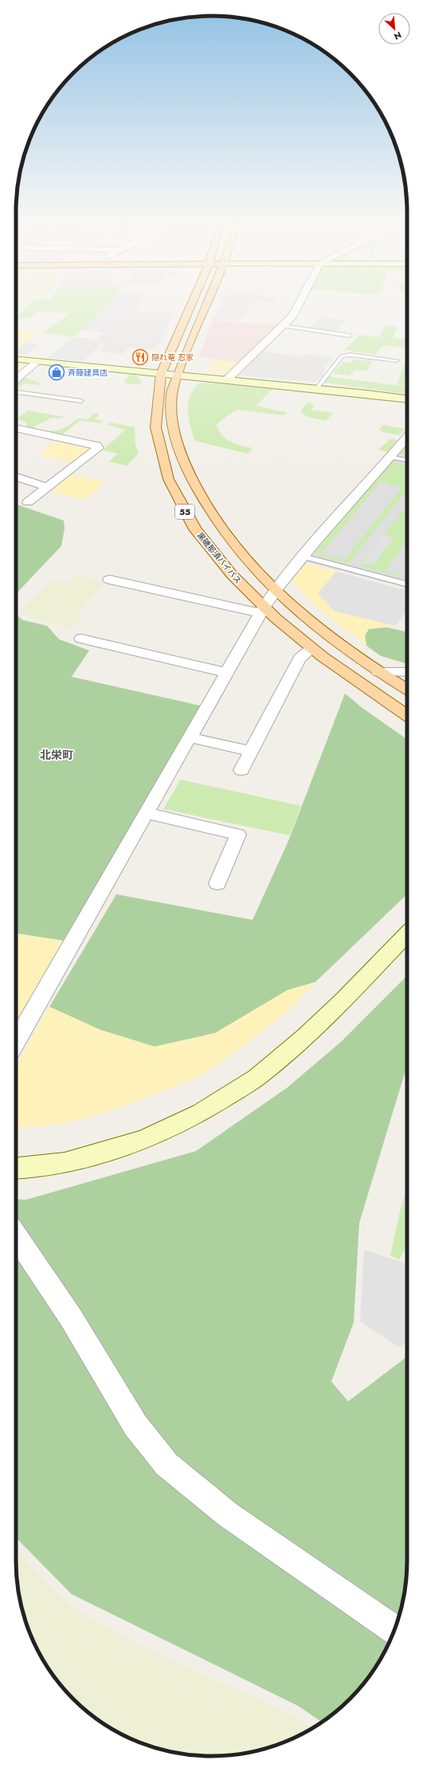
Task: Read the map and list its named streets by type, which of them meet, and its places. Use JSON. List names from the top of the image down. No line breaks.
{"streets":{"main road":["55","黒磯那須バイパス"]},"districts":["北栄町"],"places":{"restaurant":["隠れ菴 忍家"],"shop":["斉藤建具店"]},"north":"bottom right"}
